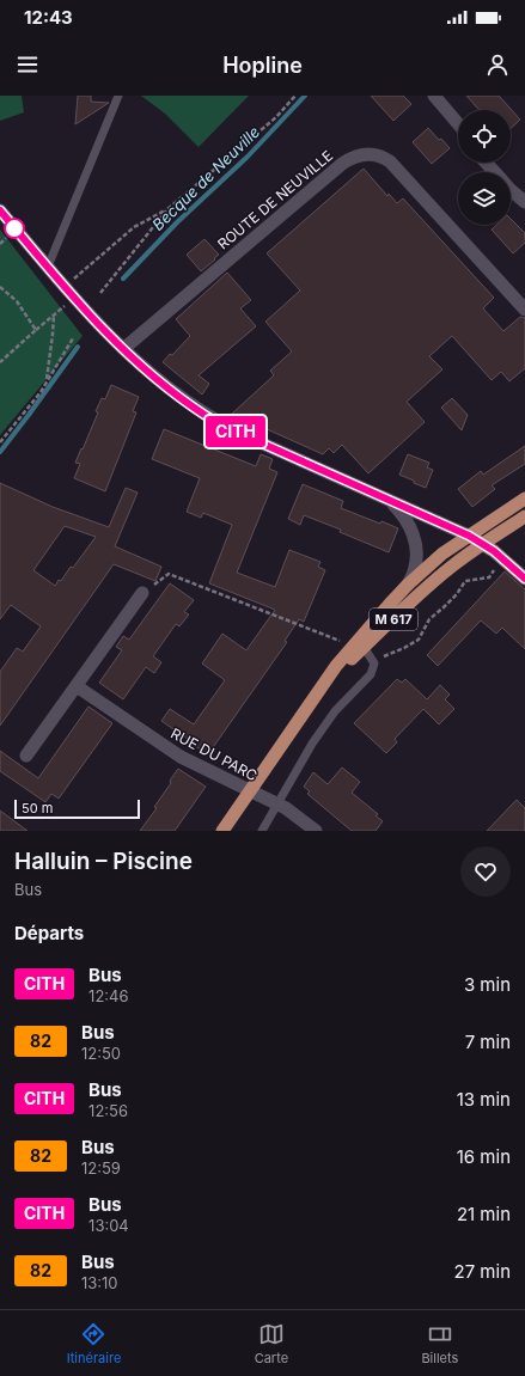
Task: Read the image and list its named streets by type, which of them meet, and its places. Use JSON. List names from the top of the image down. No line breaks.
{"streets":{"main road":["M 617"],"street":["ROUTE DE NEUVILLE","RUE DU PARC"]},"crossings":[["M 617","RUE DU PARC"]],"water":["Becque de Neuville"],"lines":["bus line CITH"],"scale_bar":"50 m","page":{"status":"12:43","header":"Hopline","on_map":"CITH","scale":"50 m","heading":[["Halluin – Piscine","Bus"],"Départs"],"list":[{"mark":"CITH","name":"Bus","note":"12:46","value":"3 min"},{"mark":"82","name":"Bus","note":"12:50","value":"7 min"},{"mark":"CITH","name":"Bus","note":"12:56","value":"13 min"},{"mark":"82","name":"Bus","note":"12:59","value":"16 min"},{"mark":"CITH","name":"Bus","note":"13:04","value":"21 min"},{"mark":"82","name":"Bus","note":"13:10","value":"27 min"}],"tabs":["Itinéraire","Carte","Billets"]}}
